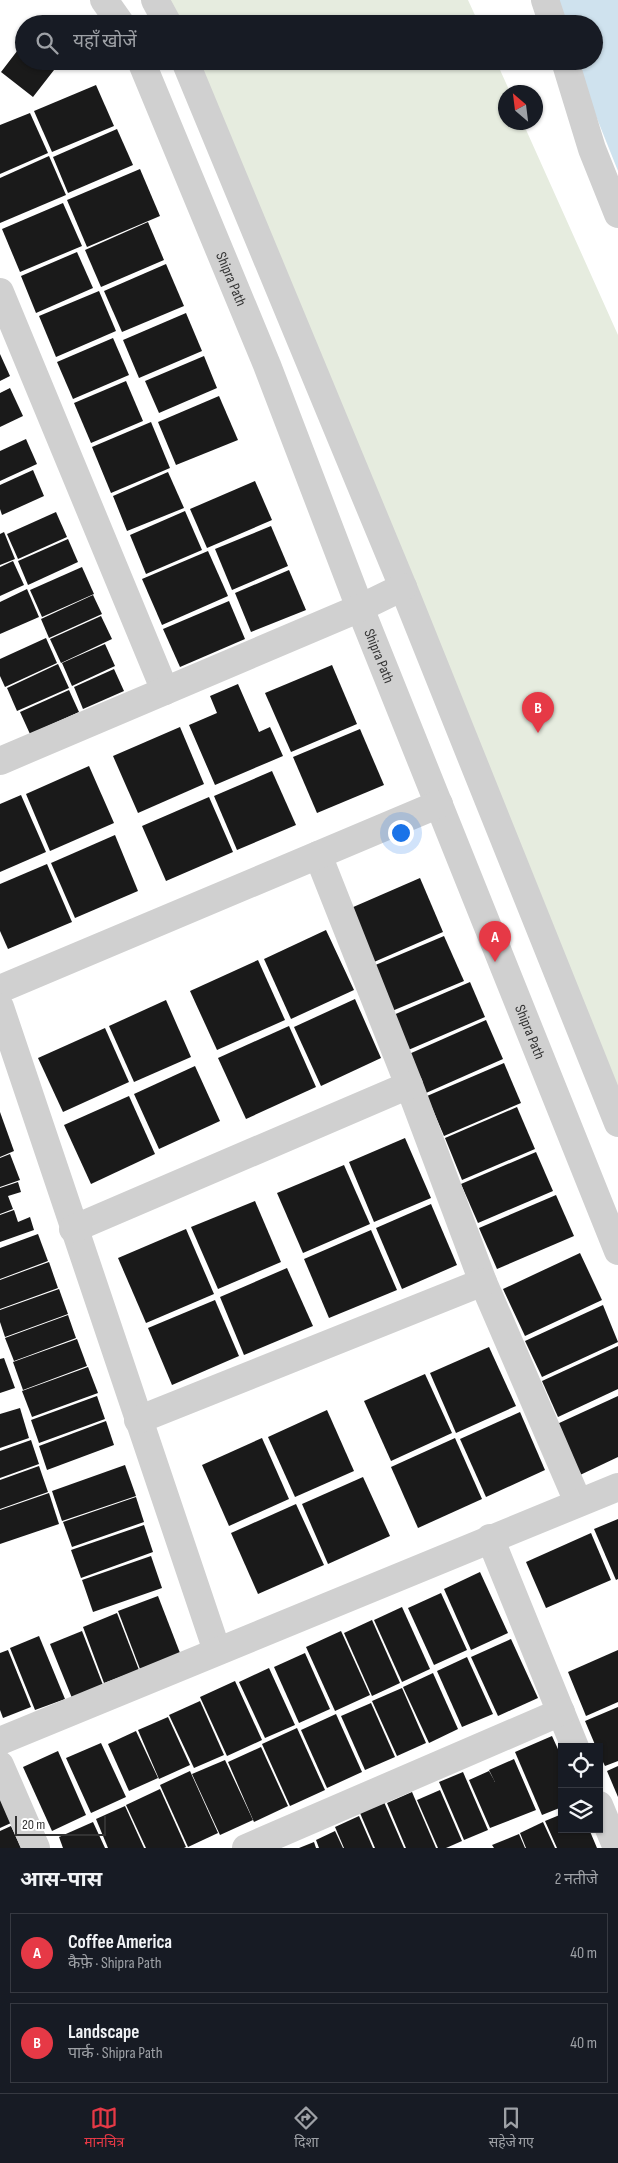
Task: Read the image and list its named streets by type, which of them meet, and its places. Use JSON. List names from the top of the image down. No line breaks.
{"streets":{"street":["Shipra Path"]},"scale_bar":"20 m","north":"top left","page":{"search":"यहाँ खोजें","pins":["B","A"],"scale":"20 m","heading":["आस-पास","2 नतीजे"],"list":[{"mark":"A","name":"Coffee America","note":"कैफ़े · Shipra Path","value":"40 m"},{"mark":"B","name":"Landscape","note":"पार्क · Shipra Path","value":"40 m"}],"nav":["मानचित्र","दिशा","सहेजे गए"]}}
